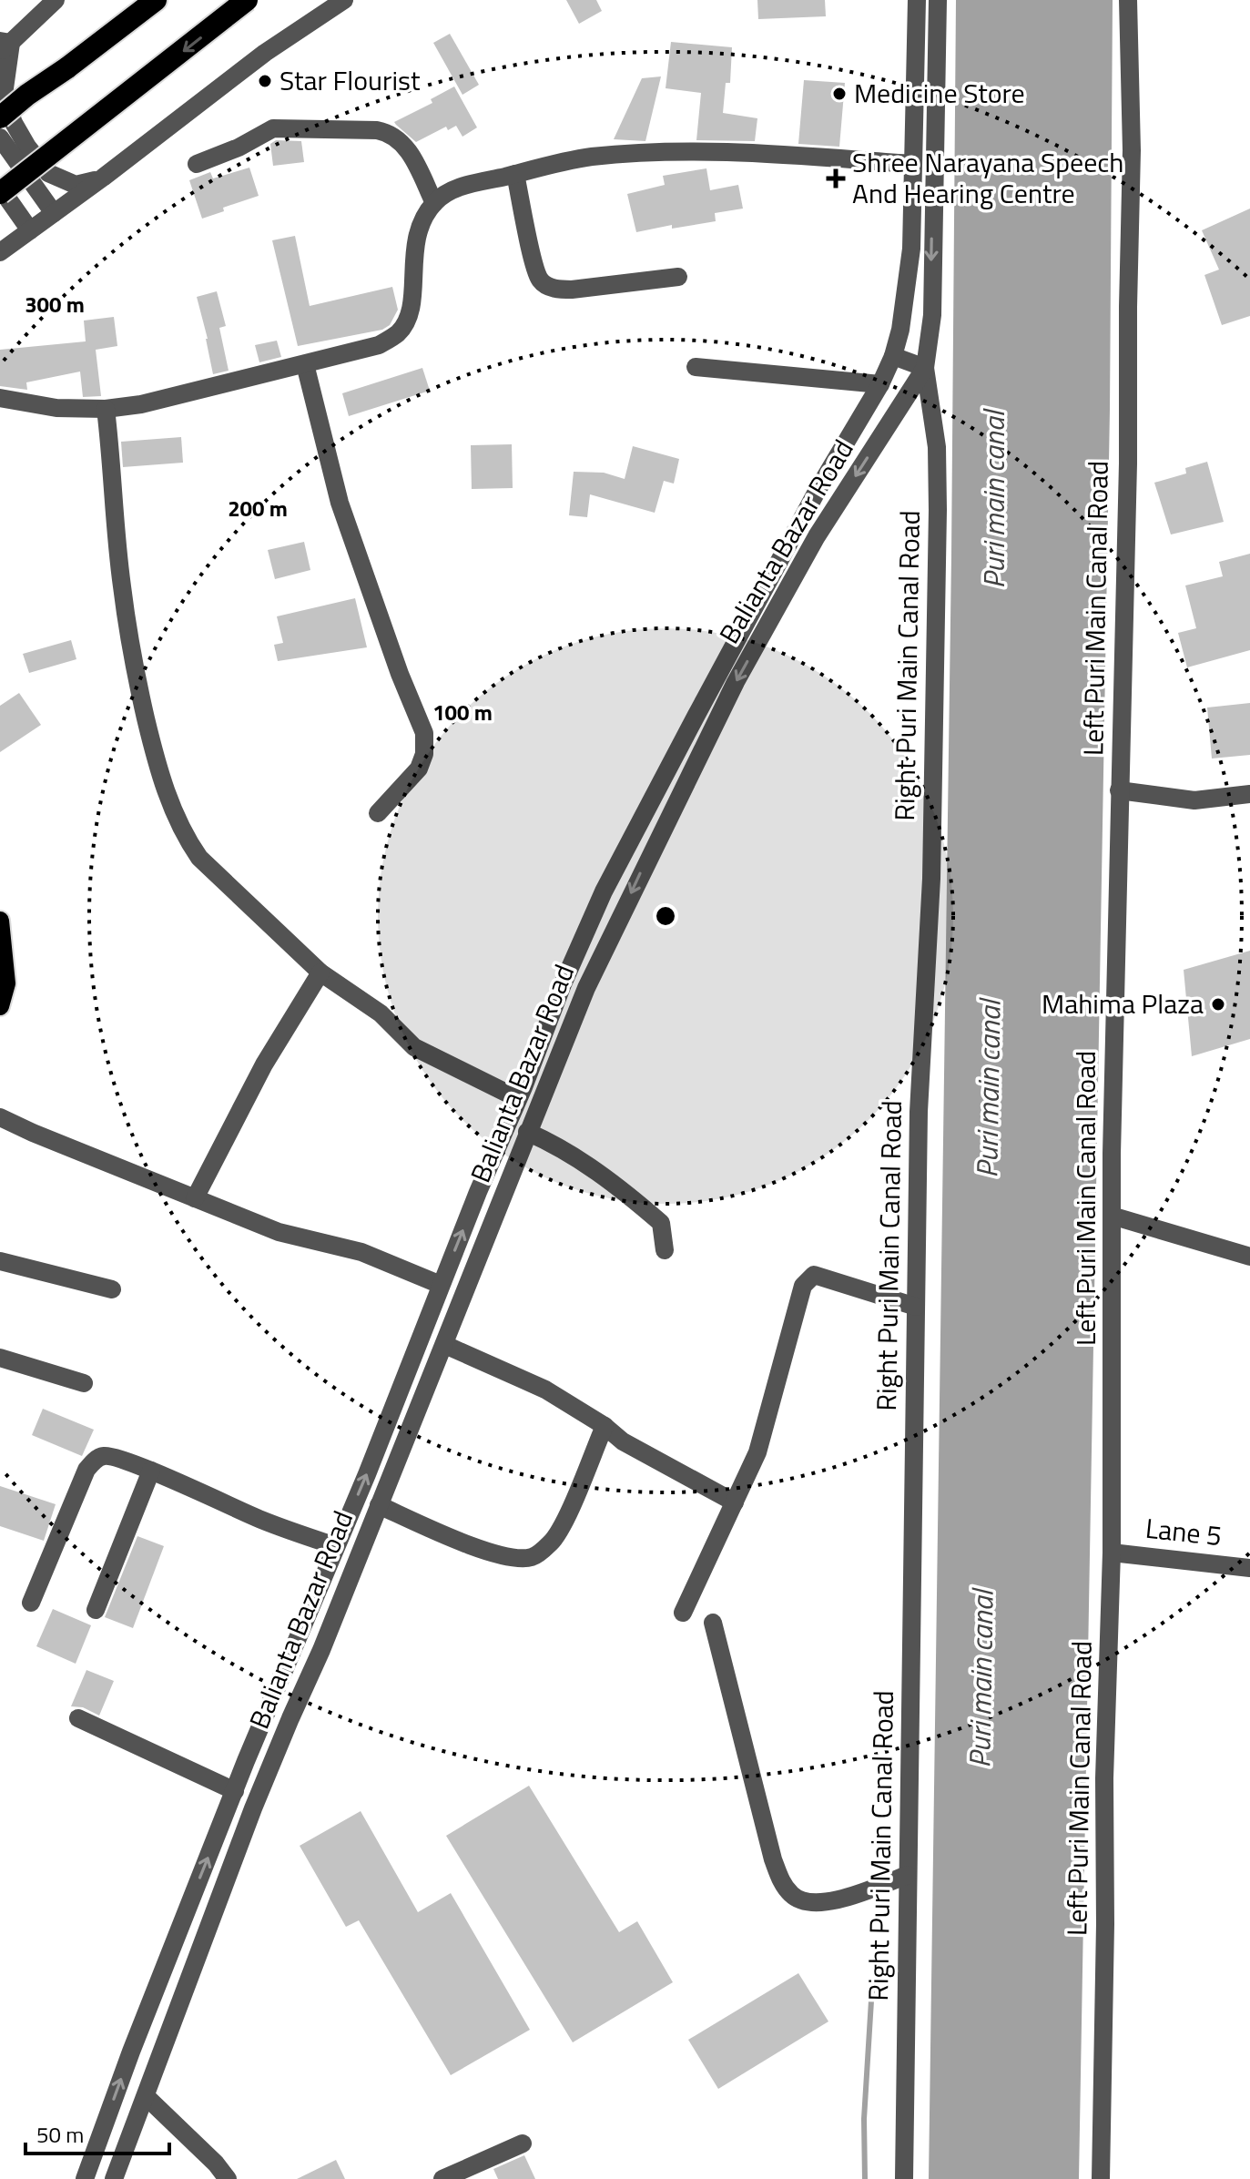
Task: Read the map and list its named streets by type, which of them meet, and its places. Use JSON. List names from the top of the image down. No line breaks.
{"streets":{"street":["Balianta Bazar Road","Left Puri Main Canal Road","Right Puri Main Canal Road","Lane 5"]},"crossings":[["Balianta Bazar Road","Right Puri Main Canal Road"],["Left Puri Main Canal Road","Lane 5"]],"water":["Puri main canal"],"places":{"other":["Star Flourist","Medicine Store","Mahima Plaza"],"health":["Shree Narayana Speech And Hearing Centre"]},"scale_bar":"50 m","rings":["300 m","200 m","100 m"]}
